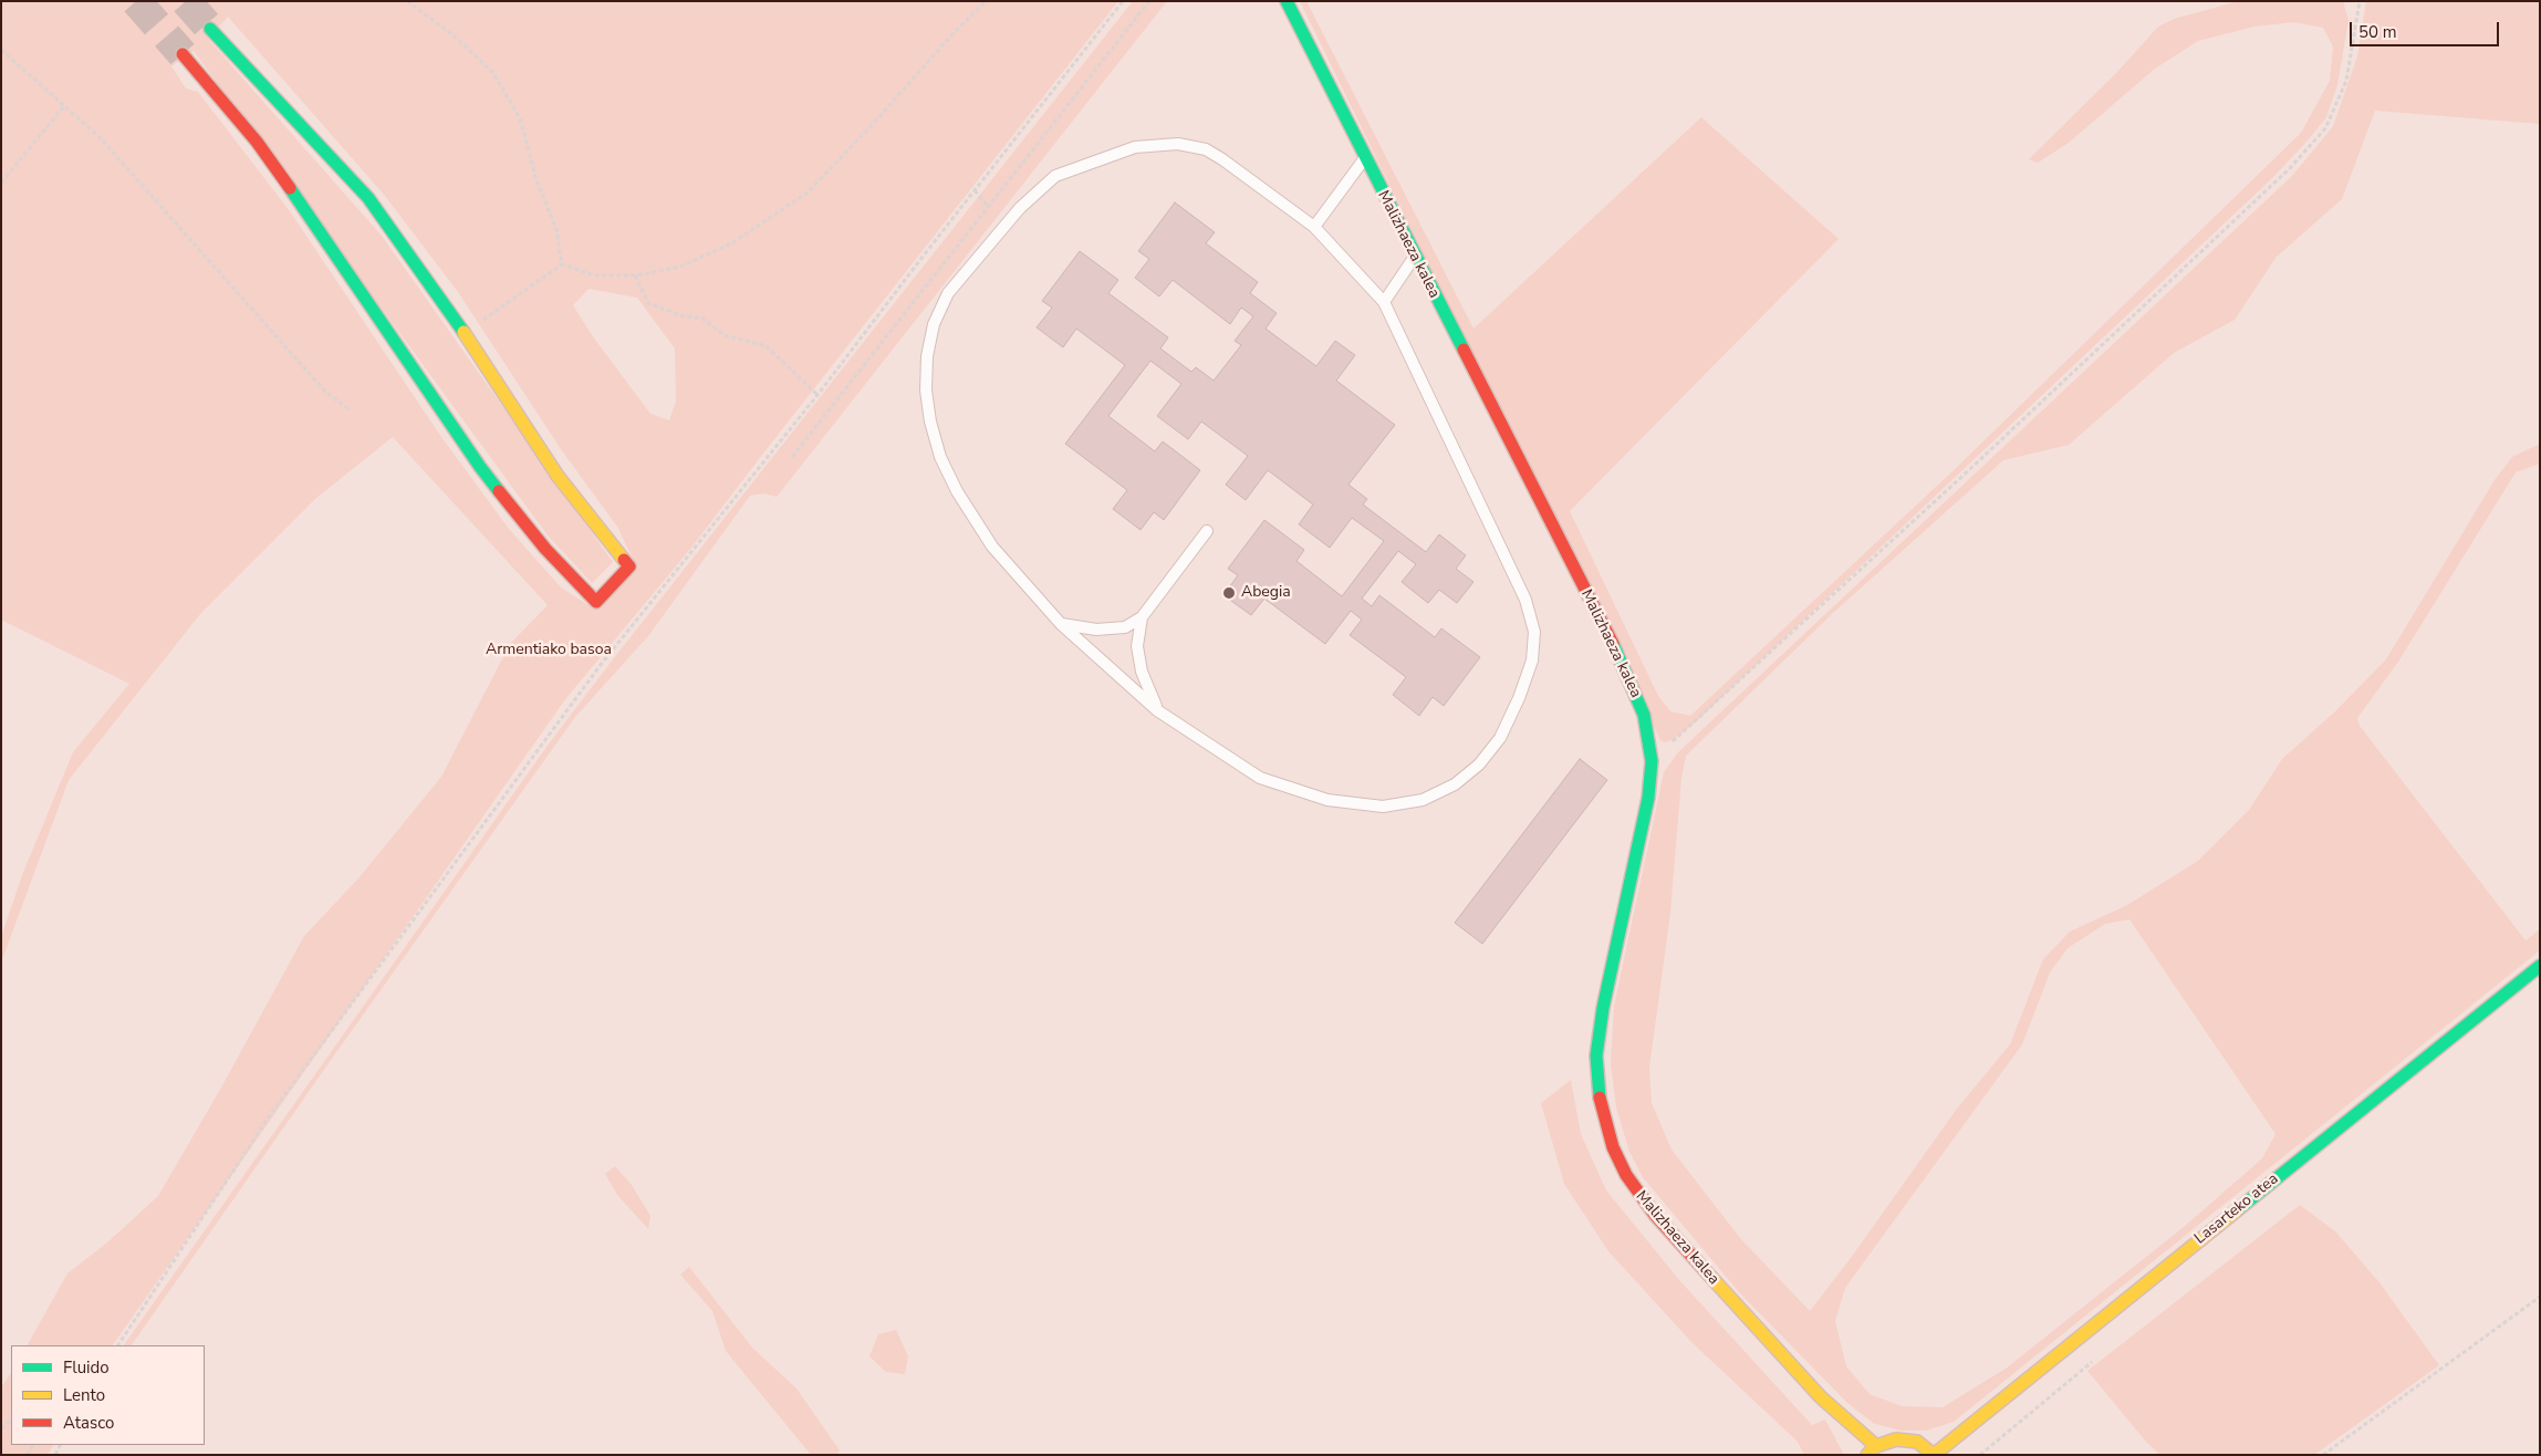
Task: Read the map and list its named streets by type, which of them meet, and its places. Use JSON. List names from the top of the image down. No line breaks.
{"streets":{"street":["Malizhaeza kalea","Lasarteko atea"]},"parks":["Armentiako basoa"],"places":["Abegia"],"legend":["Fluido","Lento","Atasco"],"scale_bar":"50 m"}
